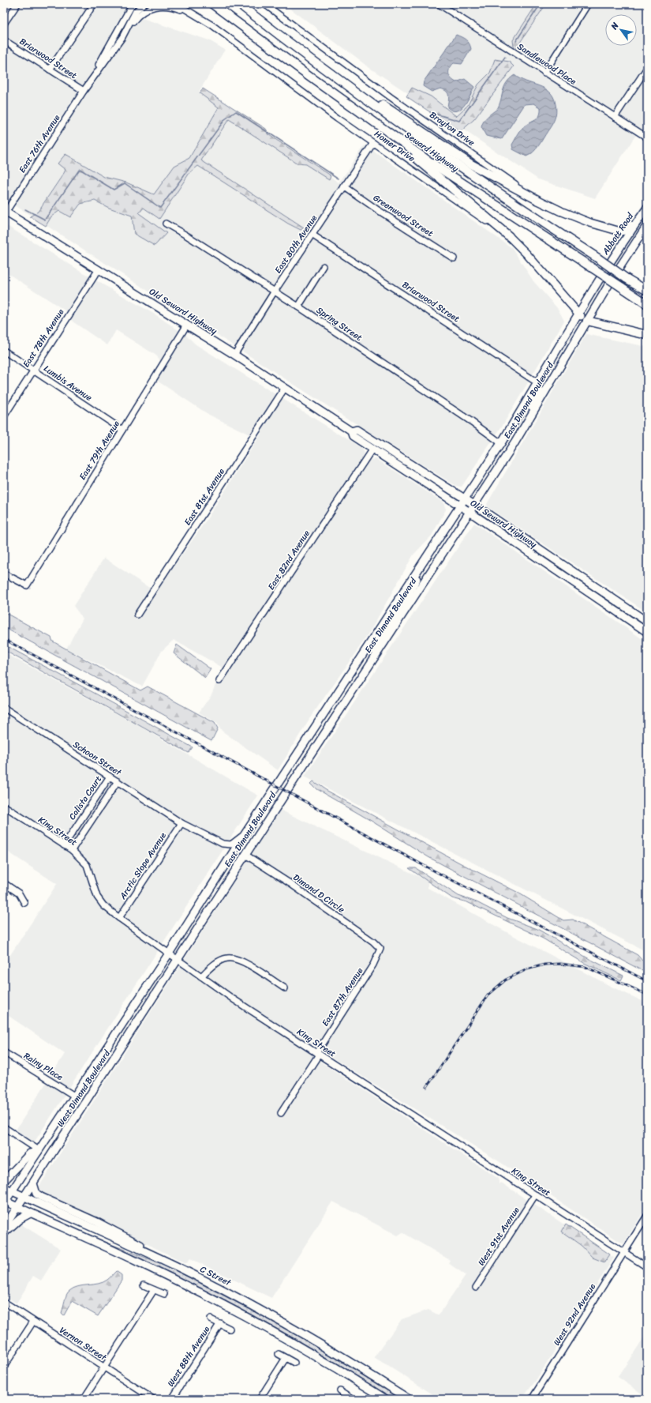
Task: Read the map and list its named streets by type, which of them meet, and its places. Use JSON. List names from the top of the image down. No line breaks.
{"streets":{"highway":["Seward Highway"],"main road":["Brayton Drive","Homer Drive","Abbott Road","Old Seward Highway","East Dimond Boulevard","West Dimond Boulevard","C Street"],"street":["Briarwood Street","Sandlewood Place","East 76th Avenue","Greenwood Street","East 80th Avenue","Spring Street","East 78th Avenue","Lumbis Avenue","East 79th Avenue","East 81st Avenue","East 82nd Avenue","Schoon Street","Calista Court","King Street","Arctic Slope Avenue","Dimond D Circle","East 87th Avenue","Rainy Place","West 91st Avenue","West 92nd Avenue","Vernon Street","West 88th Avenue"]},"crossings":[["Briarwood Street","East 76th Avenue"],["Briarwood Street","East 80th Avenue"],["Briarwood Street","East Dimond Boulevard"],["Brayton Drive","Abbott Road"],["East 76th Avenue","Old Seward Highway"],["Homer Drive","East 80th Avenue"],["Homer Drive","East Dimond Boulevard"],["Greenwood Street","East 80th Avenue"],["Abbott Road","East Dimond Boulevard"],["East 80th Avenue","Old Seward Highway"],["East 80th Avenue","Spring Street"],["Old Seward Highway","East 78th Avenue"],["Old Seward Highway","East Dimond Boulevard"],["Old Seward Highway","East 79th Avenue"],["Old Seward Highway","East 81st Avenue"],["Old Seward Highway","East 82nd Avenue"],["Spring Street","East Dimond Boulevard"],["East 78th Avenue","Lumbis Avenue"],["Lumbis Avenue","East 79th Avenue"],["East Dimond Boulevard","Schoon Street"],["East Dimond Boulevard","King Street"],["East Dimond Boulevard","Dimond D Circle"],["East Dimond Boulevard","West Dimond Boulevard"],["Schoon Street","Calista Court"],["Schoon Street","Arctic Slope Avenue"],["Calista Court","King Street"],["King Street","Arctic Slope Avenue"],["King Street","East 87th Avenue"],["King Street","West Dimond Boulevard"],["King Street","West 91st Avenue"],["King Street","West 92nd Avenue"],["Dimond D Circle","East 87th Avenue"],["Rainy Place","West Dimond Boulevard"],["West Dimond Boulevard","C Street"]],"north":"top left"}
